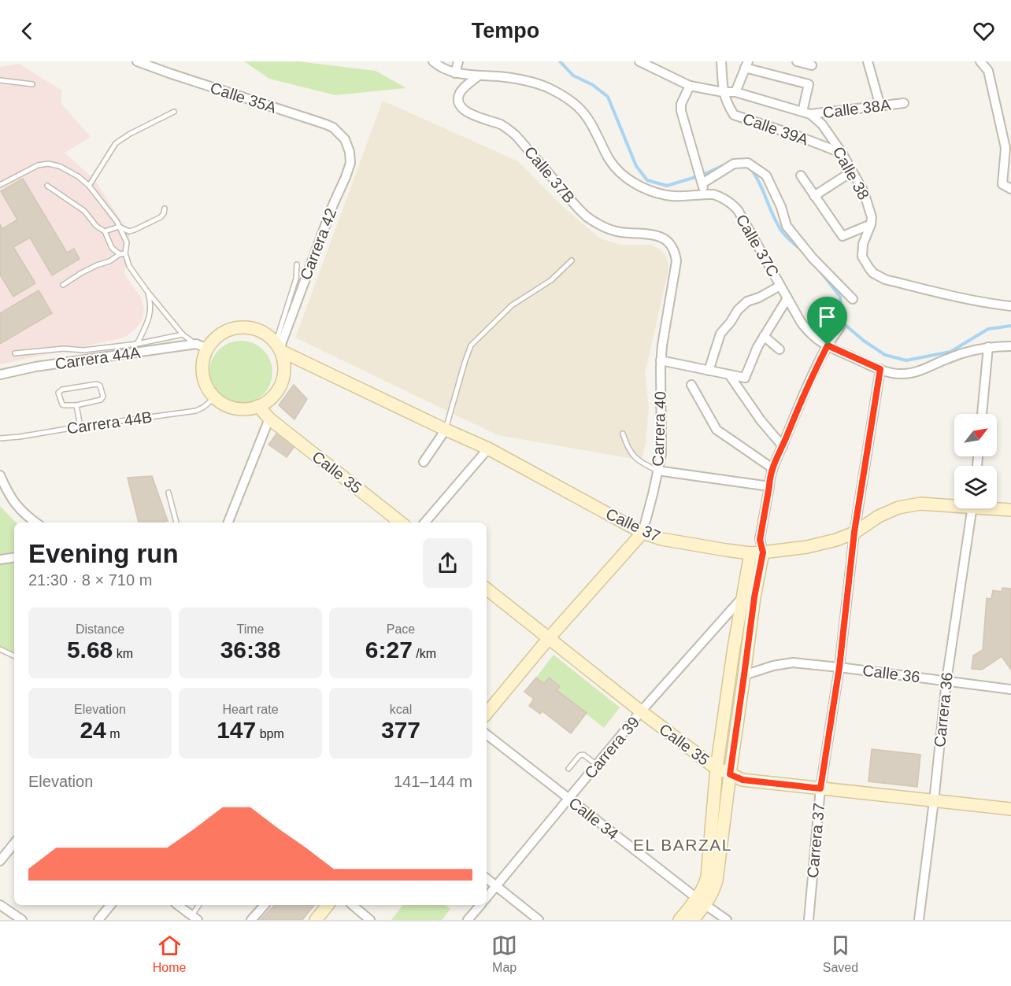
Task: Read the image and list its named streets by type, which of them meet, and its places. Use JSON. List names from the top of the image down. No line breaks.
{"streets":{"street":["Calle 35A","Calle 38A","Calle 39A","Calle 38","Calle 37B","Carrera 42","Calle 37C","Carrera 44A","Carrera 40","Calle 35","Calle 37","Calle 36","Carrera 36","Carrera 39","Calle 34","Carrera 37"],"lane":["Carrera 44B"]},"crossings":[["Calle 35A","Carrera 42"],["Calle 38A","Calle 38"],["Calle 39A","Calle 38"],["Calle 37B","Calle 37C"],["Calle 37B","Carrera 40"],["Carrera 42","Carrera 44A"],["Carrera 42","Carrera 44B"],["Carrera 42","Calle 35"],["Carrera 42","Calle 37"],["Calle 37C","Carrera 37"],["Carrera 44A","Carrera 44B"],["Carrera 44A","Calle 35"],["Carrera 44A","Calle 37"],["Carrera 44B","Calle 35"],["Carrera 44B","Calle 37"],["Carrera 40","Calle 35"],["Carrera 40","Calle 37"],["Calle 35","Calle 37"],["Calle 35","Carrera 36"],["Calle 35","Carrera 39"],["Calle 35","Carrera 37"],["Calle 37","Carrera 37"],["Calle 36","Carrera 36"],["Calle 36","Carrera 37"],["Carrera 39","Calle 34"]],"districts":["EL BARZAL"],"north":"top right","page":{"header":"Tempo","heading":["Evening run","21:30 · 8 × 710 m"],"stats":[["Distance","5.68 km"],["Time","36:38"],["Pace","6:27 /km"],["Elevation","24 m"],["Heart rate","147 bpm"],["kcal","377"]],"chart":["Elevation","141–144 m"],"tabs":["Home","Map","Saved"]}}
